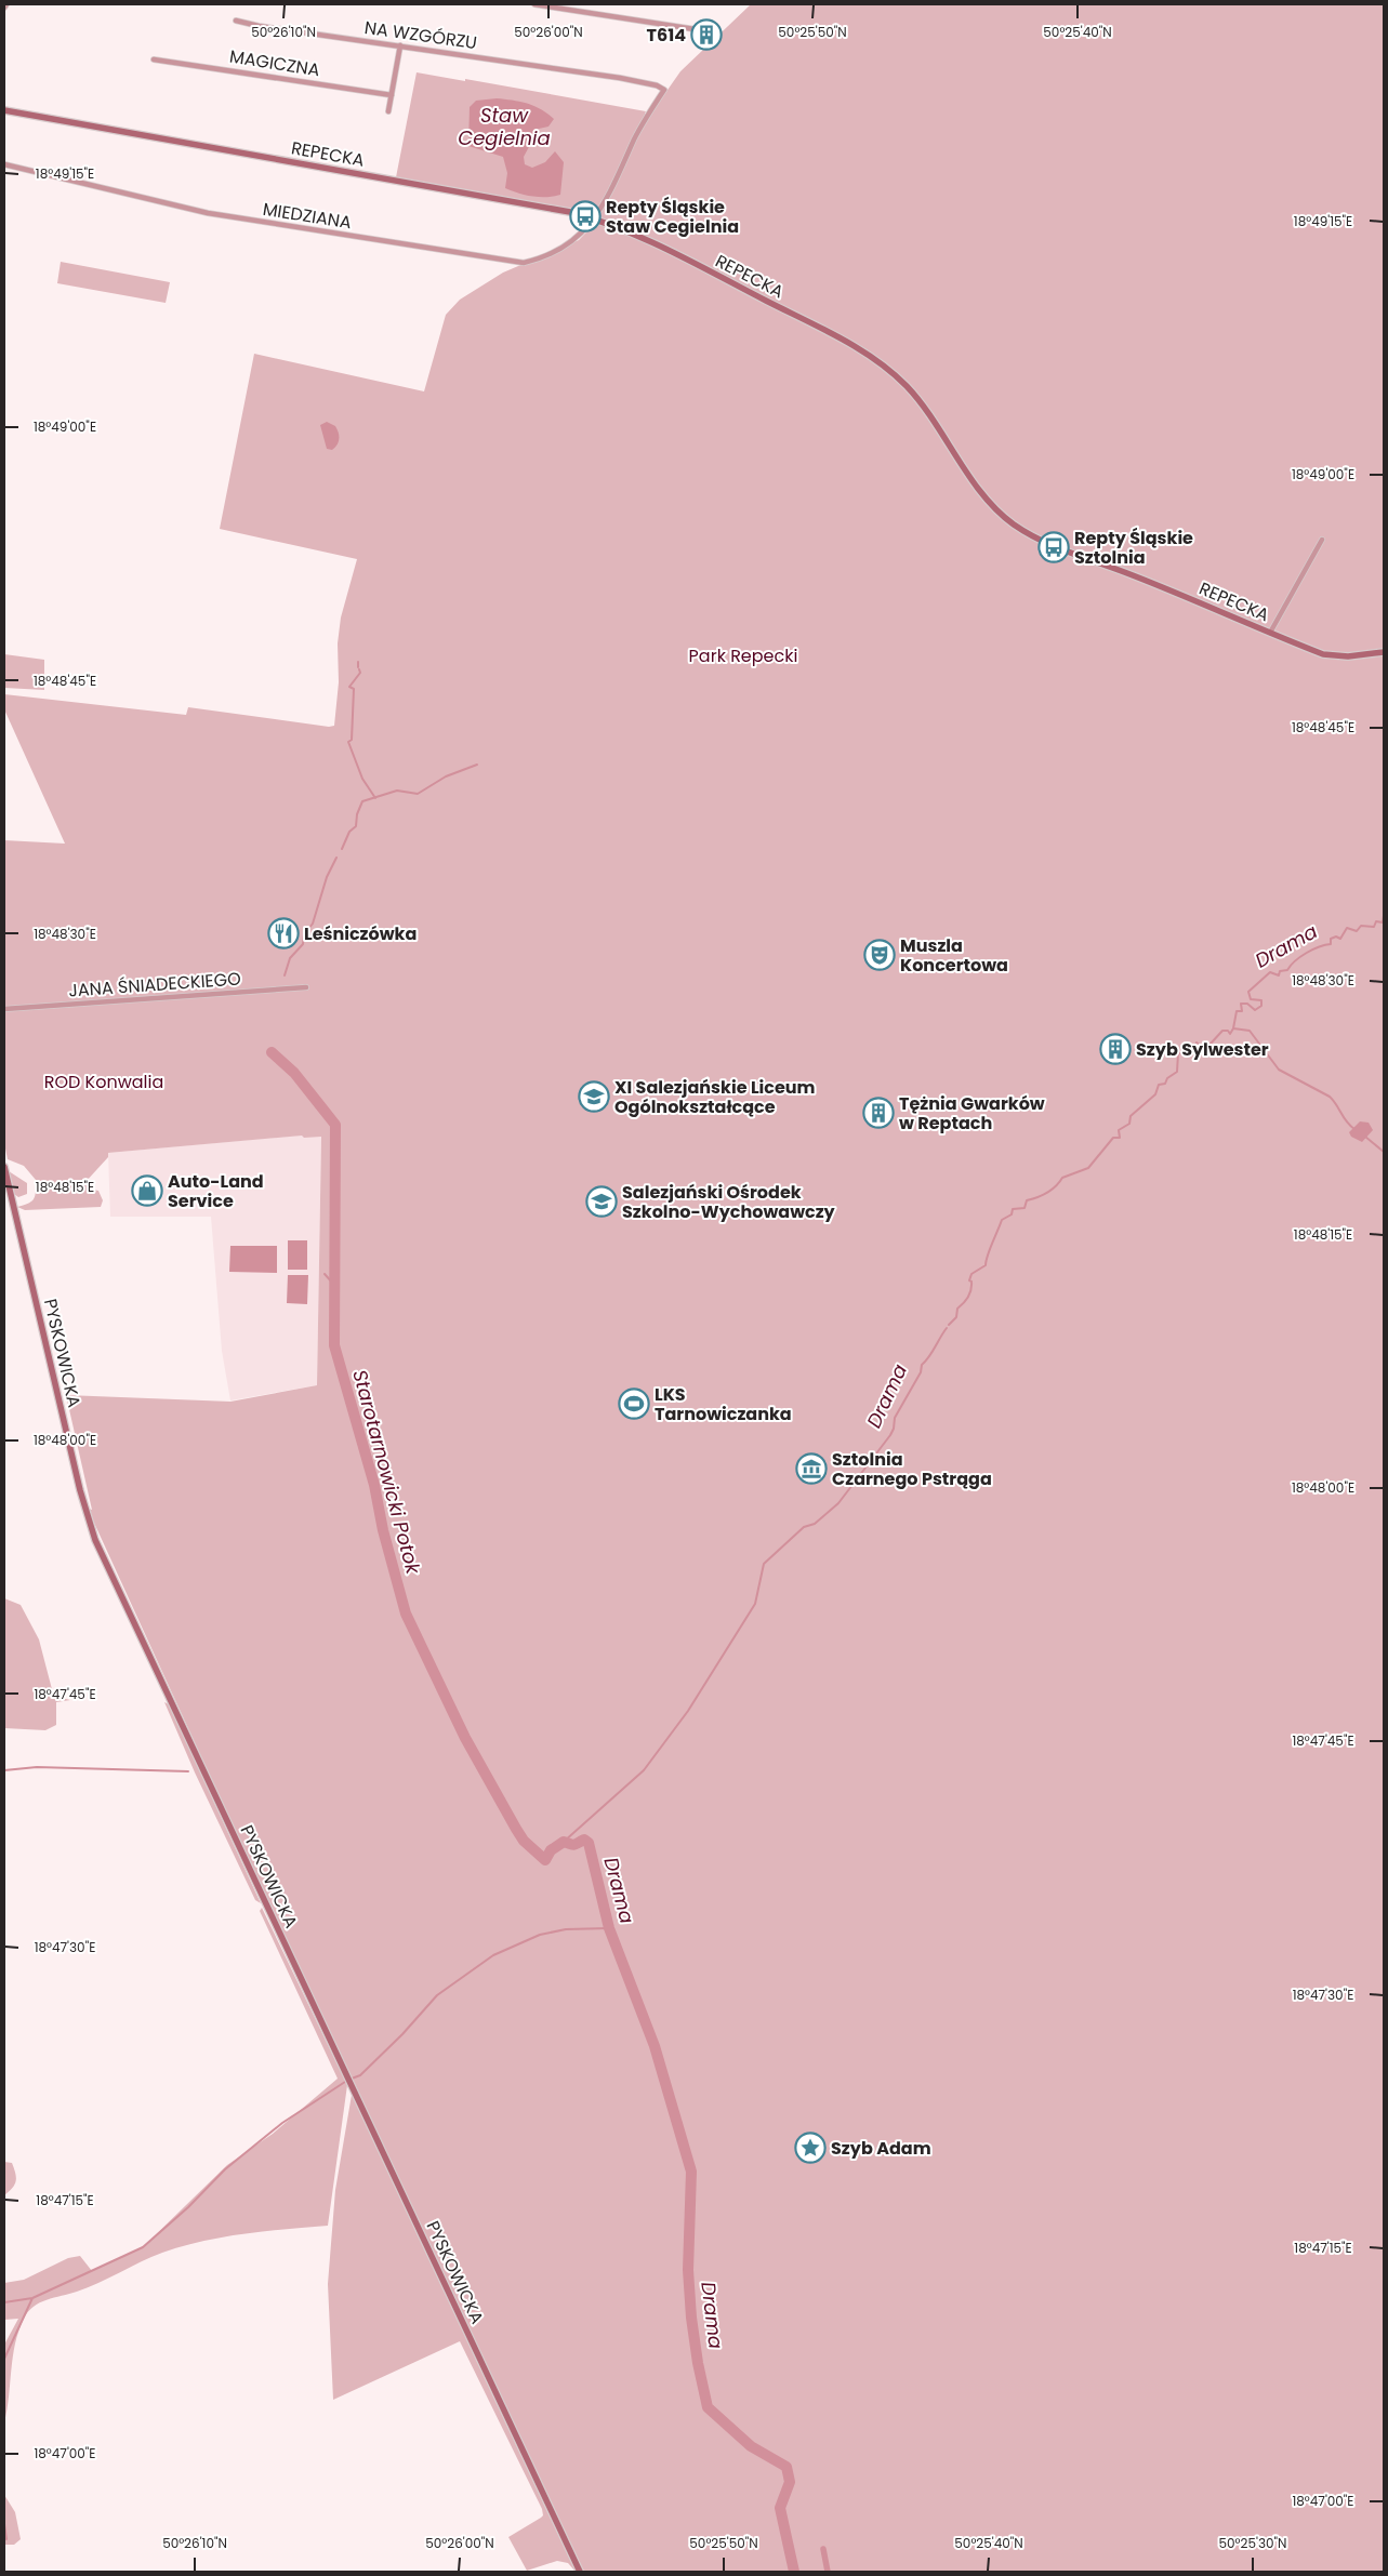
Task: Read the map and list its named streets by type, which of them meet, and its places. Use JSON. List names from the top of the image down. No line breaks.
{"streets":{"street":["NA WZGÓRZU","MAGICZNA","REPECKA","MIEDZIANA","JANA ŚNIADECKIEGO","PYSKOWICKA"]},"crossings":[["NA WZGÓRZU","MIEDZIANA"],["REPECKA","MIEDZIANA"]],"water":["Staw Cegielnia","Drama","Starotarnowicki Potok"],"parks":["Park Repecki","ROD Konwalia"],"places":{"building":["T614","Szyb Sylwester","Tężnia Gwarków w Reptach"],"bus stop":["Repty Śląskie Staw Cegielnia","Repty Śląskie Sztolnia"],"restaurant":["Leśniczówka"],"theatre":["Muszla Koncertowa"],"school or university":["XI Salezjańskie Liceum Ogólnokształcące","Salezjański Ośrodek Szkolno-Wychowawczy"],"shop":["Auto-Land Service"],"sports":["LKS Tarnowiczanka"],"museum":["Sztolnia Czarnego Pstrąga"],"place":["Szyb Adam"]},"coordinates":["50°26'10\"N","50°26'00\"N","50°25'50\"N","50°25'40\"N","18°49'15\"E","18°49'00\"E","18°48'45\"E","18°48'30\"E","18°48'15\"E","18°48'00\"E","18°47'45\"E","18°47'30\"E","18°47'15\"E","18°47'00\"E","50°25'30\"N"]}
